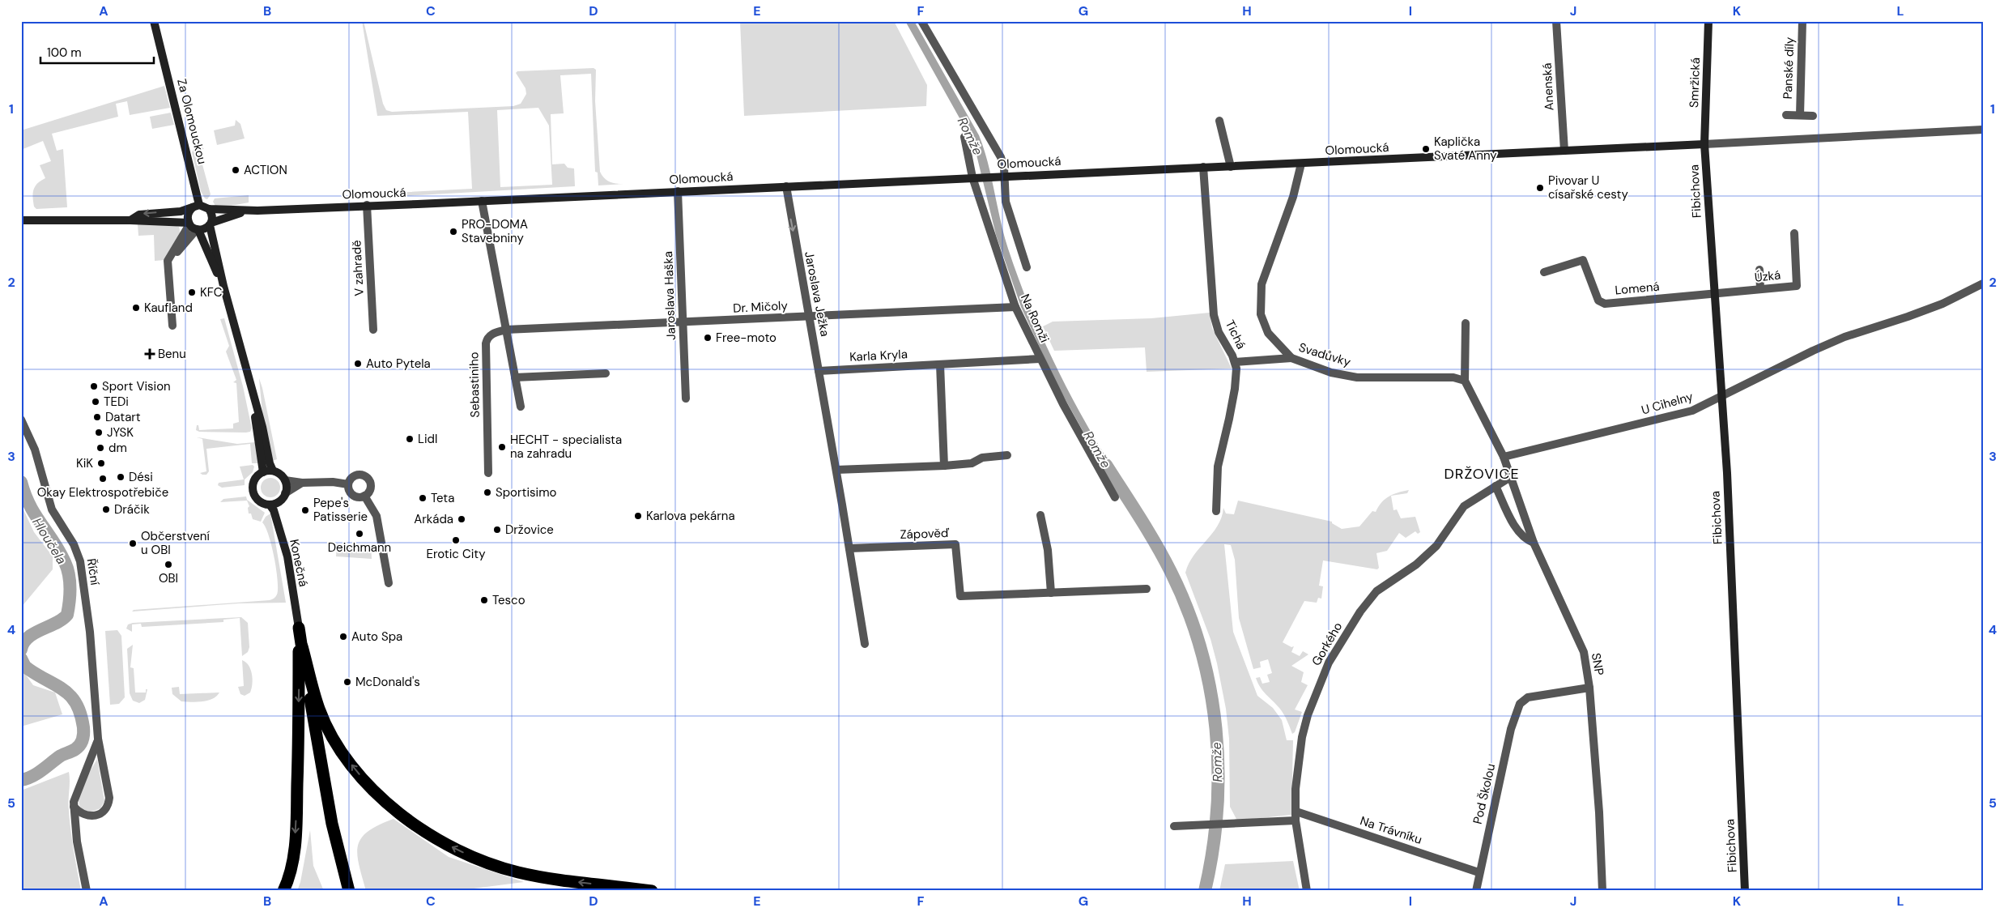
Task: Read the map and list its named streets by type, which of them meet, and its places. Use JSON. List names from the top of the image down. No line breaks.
{"streets":{"street":["Panské díly","Smržická","Anenská","Za Olomouckou","Olomoucká","Fibichova","V zahradě","Úzká","Lomená","Jaroslava Ježka","Jaroslava Haška","Dr. Mičoly","Na Romži","Tichá","Svadůvky","Karla Kryla","Sebastiniho","U Cihelny","Zápověď","Konečná","Říční","Gorkého","SNP","Pod Školou","Na Trávníku"]},"crossings":[["Smržická","Olomoucká"],["Smržická","Fibichova"],["Anenská","Olomoucká"],["Za Olomouckou","Olomoucká"],["Olomoucká","Fibichova"],["Olomoucká","V zahradě"],["Olomoucká","Jaroslava Ježka"],["Olomoucká","Jaroslava Haška"],["Olomoucká","Na Romži"],["Olomoucká","Tichá"],["Olomoucká","Svadůvky"],["Fibichova","Úzká"],["Fibichova","Lomená"],["Fibichova","U Cihelny"],["Úzká","Lomená"],["Jaroslava Ježka","Dr. Mičoly"],["Jaroslava Ježka","Karla Kryla"],["Jaroslava Ježka","Zápověď"],["Jaroslava Haška","Dr. Mičoly"],["Dr. Mičoly","Na Romži"],["Dr. Mičoly","Sebastiniho"],["Na Romži","Karla Kryla"],["U Cihelny","SNP"],["Gorkého","SNP"],["Gorkého","Na Trávníku"],["SNP","Pod Školou"],["Pod Školou","Na Trávníku"]],"districts":["DRŽOVICE"],"water":["Romže","Hloučela"],"places":{"other":["Kaplička Svaté Anny","ACTION","Pivovar U císařské cesty","PRO-DOMA Stavebniny","KFC","Kaufland","Free-moto","Auto Pytela","Sport Vision","TEDi","Datart","JYSK","Lidl","HECHT - specialista na zahradu","dm","KiK","Dési","Okay Elektrospotřebiče","Sportisimo","Teta","Dráčik","Pepe's Patisserie","Karlova pekárna","Arkáda","Držovice","Deichmann","Erotic City","Občerstvení u OBI","OBI","Tesco","Auto Spa","McDonald's"],"health":["Benu"]},"scale_bar":"100 m","grid":{"columns":["A","B","C","D","E","F","G","H","I","J","K","L"],"rows":["1","2","3","4","5"]}}
